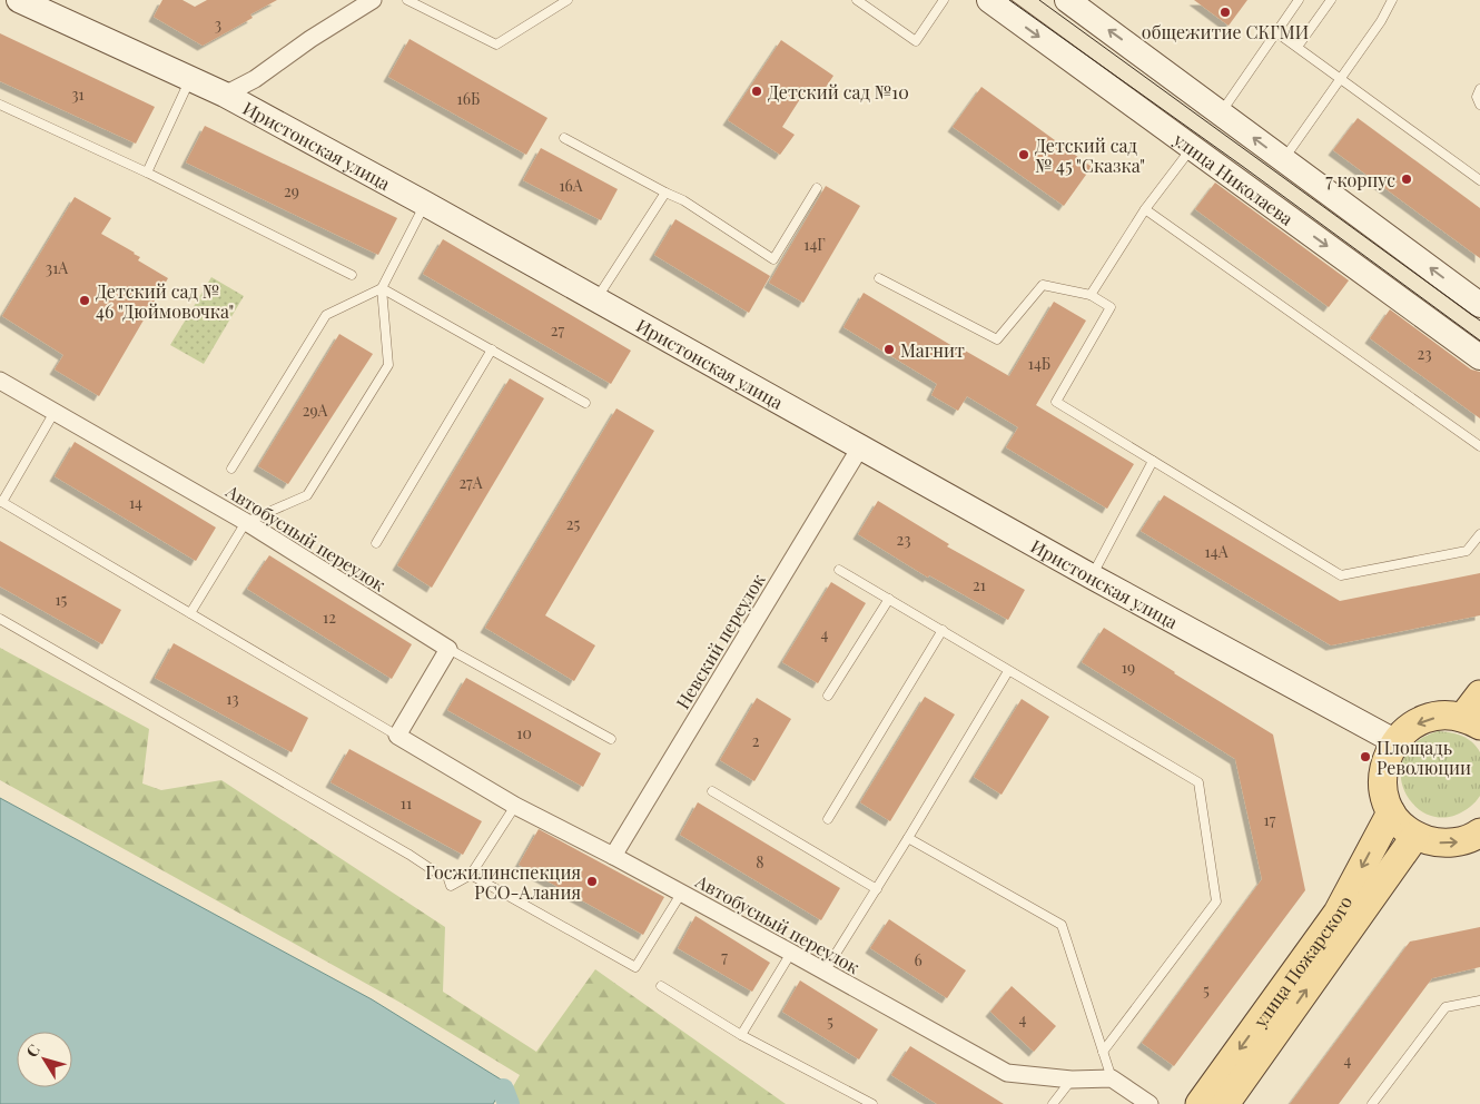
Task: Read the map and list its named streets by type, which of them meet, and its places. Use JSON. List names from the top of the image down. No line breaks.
{"streets":{"main road":["Иристонская улица","улица Николаева","улица Пожарского"],"street":["Автобусный переулок","Невский переулок"]},"crossings":[["Иристонская улица","Невский переулок"],["Автобусный переулок","Невский переулок"]],"places":["общежитие СКГМИ","Детский сад №10","Детский сад № 45 \"Сказка\"","7 корпус","Детский сад № 46 \"Дюймовочка\"","Магнит","Площадь Революции","Госжилинспекция РСО-Алания"],"house_numbers":["3","31","16Б","16А","29","14Г","31А","27","23","14Б","29А","27А","14","25","23","14А","21","15","12","4","19","13","10","2","11","17","8","7","6","5","4","5","4"],"north":"top left"}
